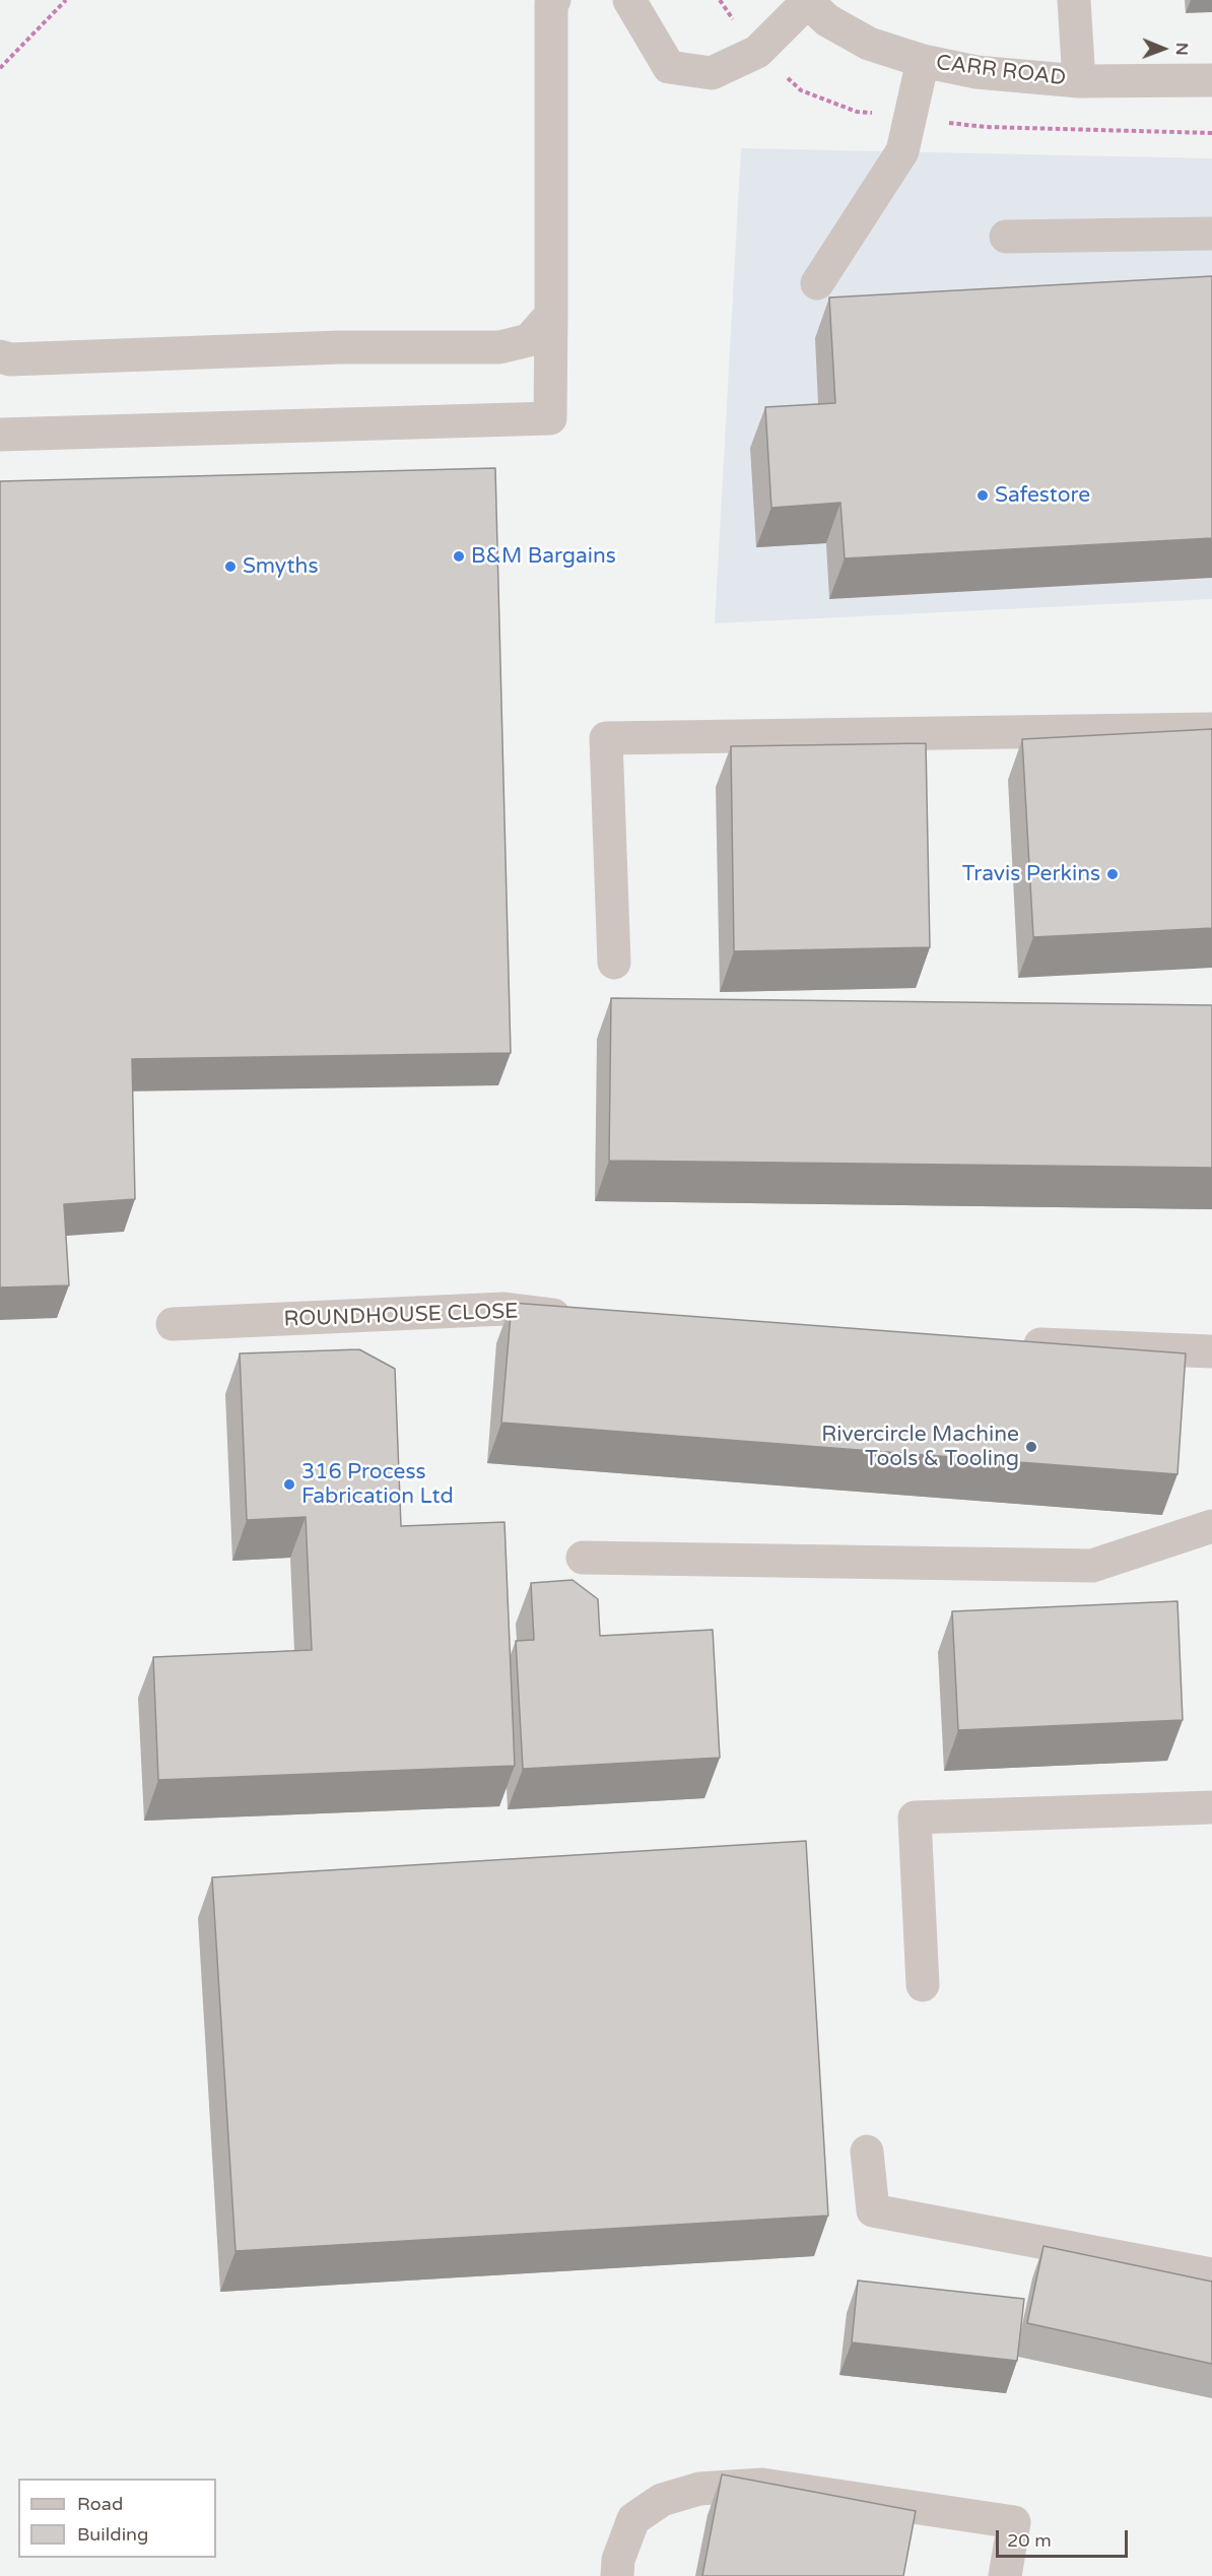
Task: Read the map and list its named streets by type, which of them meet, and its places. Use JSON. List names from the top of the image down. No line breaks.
{"streets":{"street":["CARR ROAD","ROUNDHOUSE CLOSE"]},"places":["Safestore","B&M Bargains","Smyths","Travis Perkins","Rivercircle Machine Tools & Tooling","316 Process Fabrication Ltd"],"legend":["Road","Building"],"scale_bar":"20 m","north":"right"}
